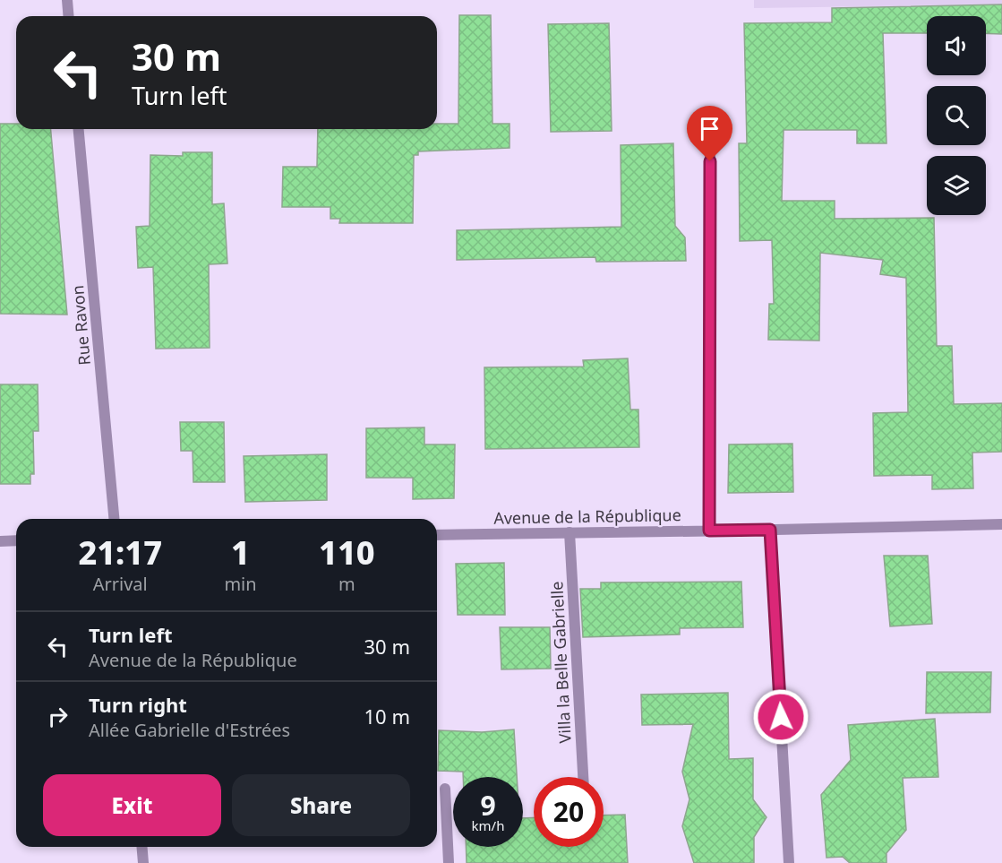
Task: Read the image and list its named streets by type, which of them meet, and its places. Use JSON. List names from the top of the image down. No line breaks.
{"streets":{"street":["Rue Ravon","Avenue de la République","Villa la Belle Gabrielle"]},"crossings":[["Avenue de la République","Villa la Belle Gabrielle"]],"page":{"turn":["30 m","Turn left"],"eta":["21:17","Arrival","1","min","110","m"],"list":[{"name":"Turn left","note":"Avenue de la République","value":"30 m"},{"name":"Turn right","note":"Allée Gabrielle d'Estrées","value":"10 m"}],"buttons":["Exit","Share"],"speed":"9 km/h","limit":"20"}}
